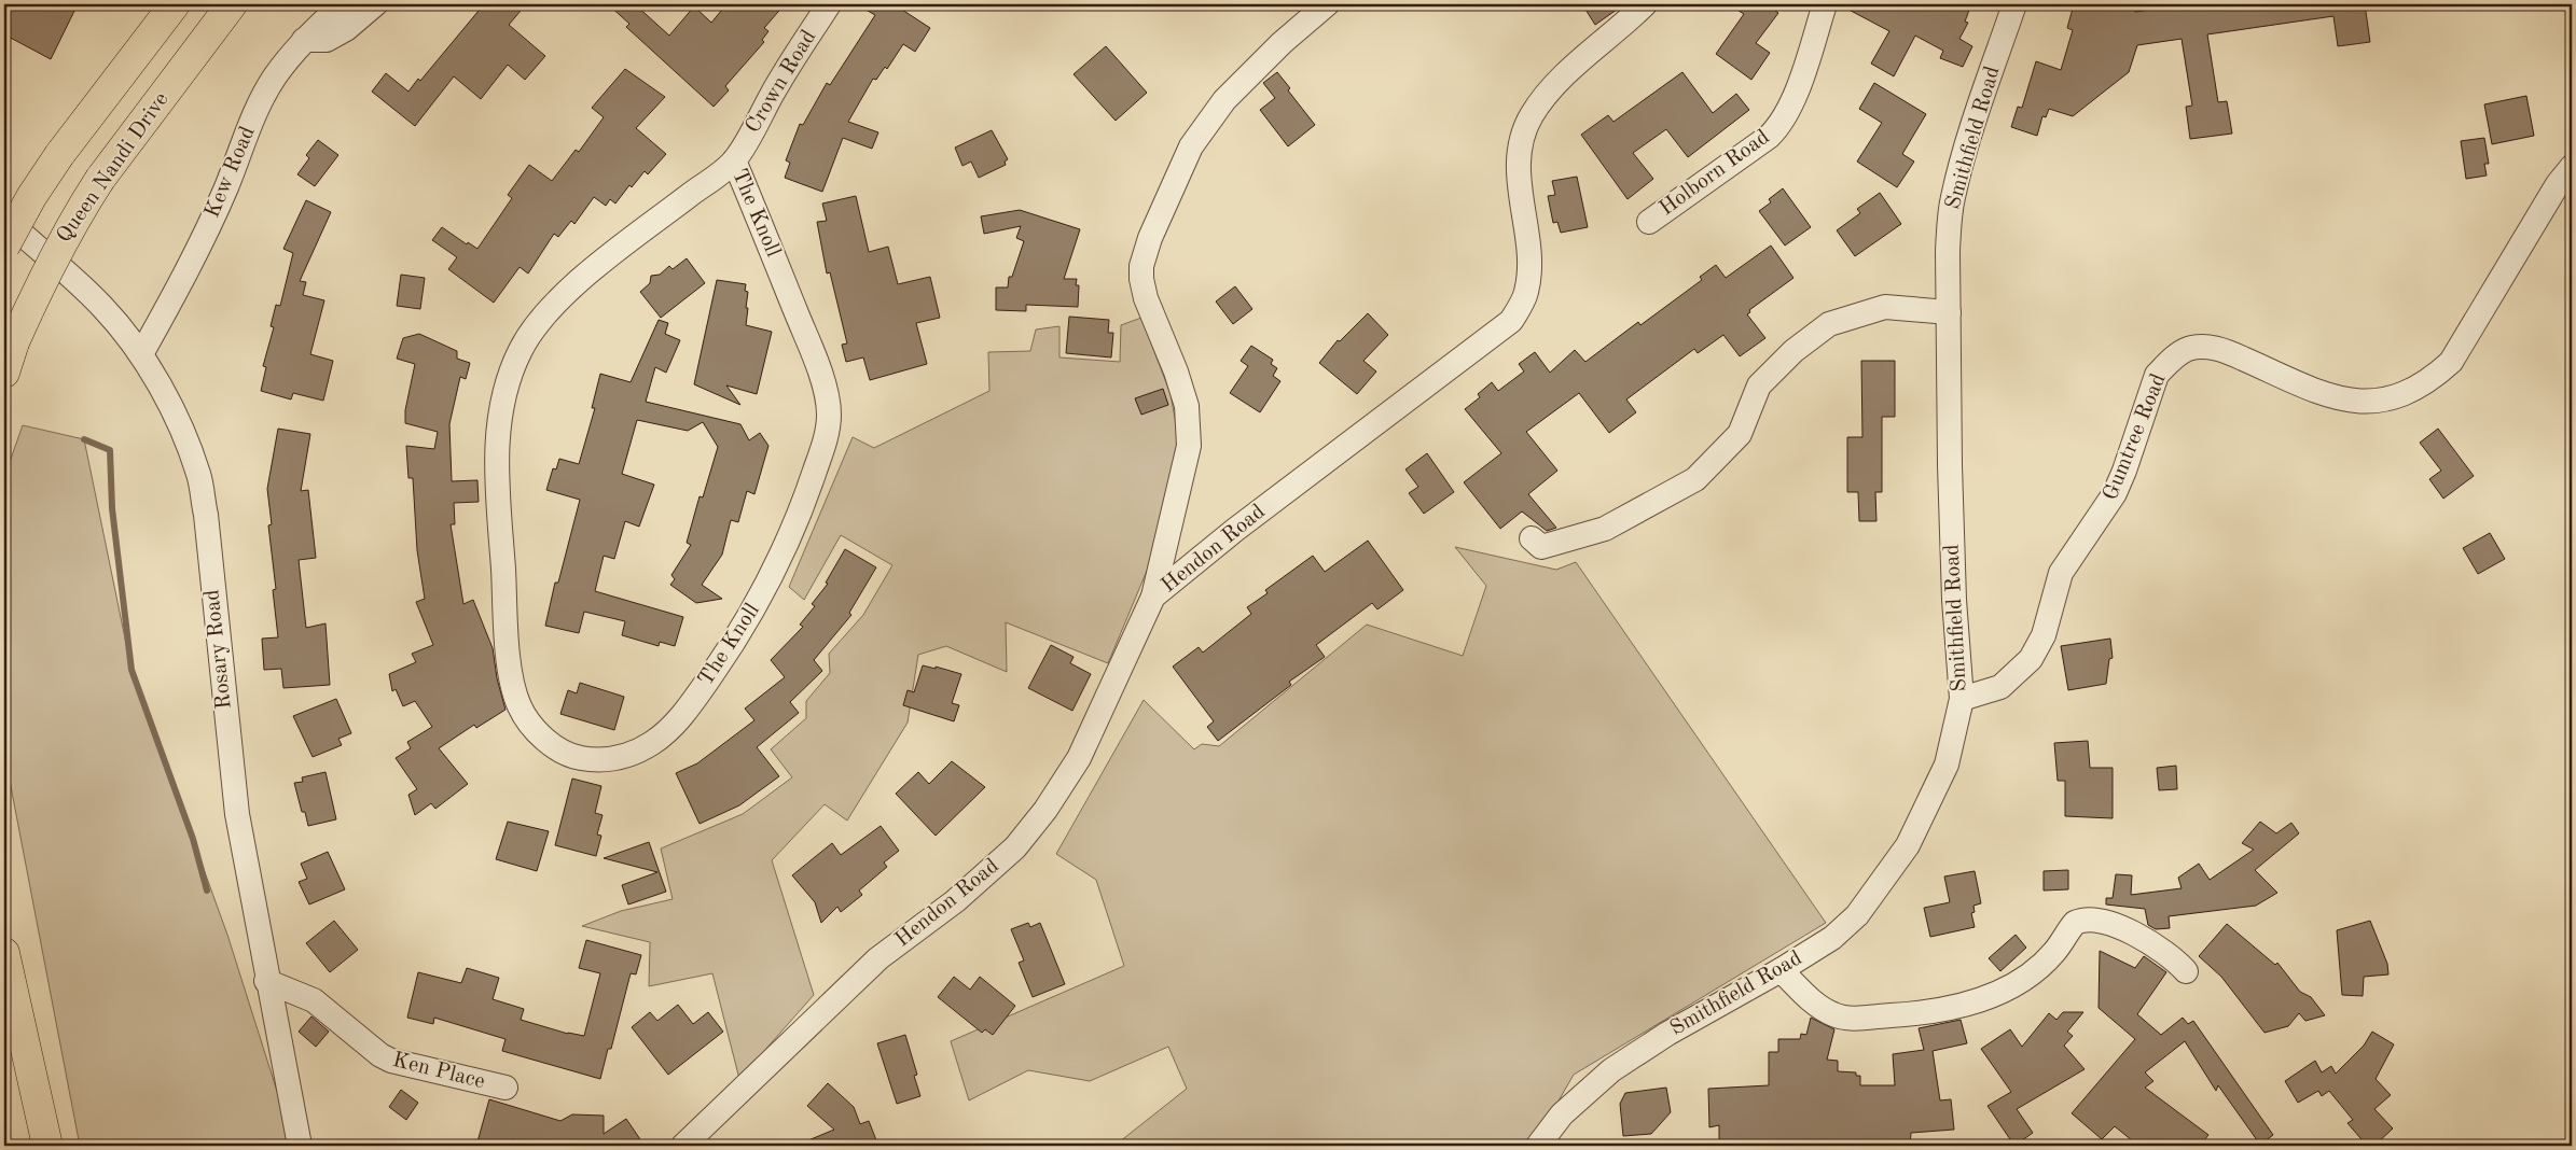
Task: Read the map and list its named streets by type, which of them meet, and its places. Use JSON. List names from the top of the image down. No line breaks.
{"streets":{"main road":["Queen Nandi Drive"],"street":["Crown Road","Smithfield Road","Kew Road","Holborn Road","The Knoll","Gumtree Road","Hendon Road","Rosary Road","Ken Place"]},"crossings":[["Crown Road","The Knoll"],["Smithfield Road","Gumtree Road"],["Kew Road","Rosary Road"],["Rosary Road","Ken Place"]]}
